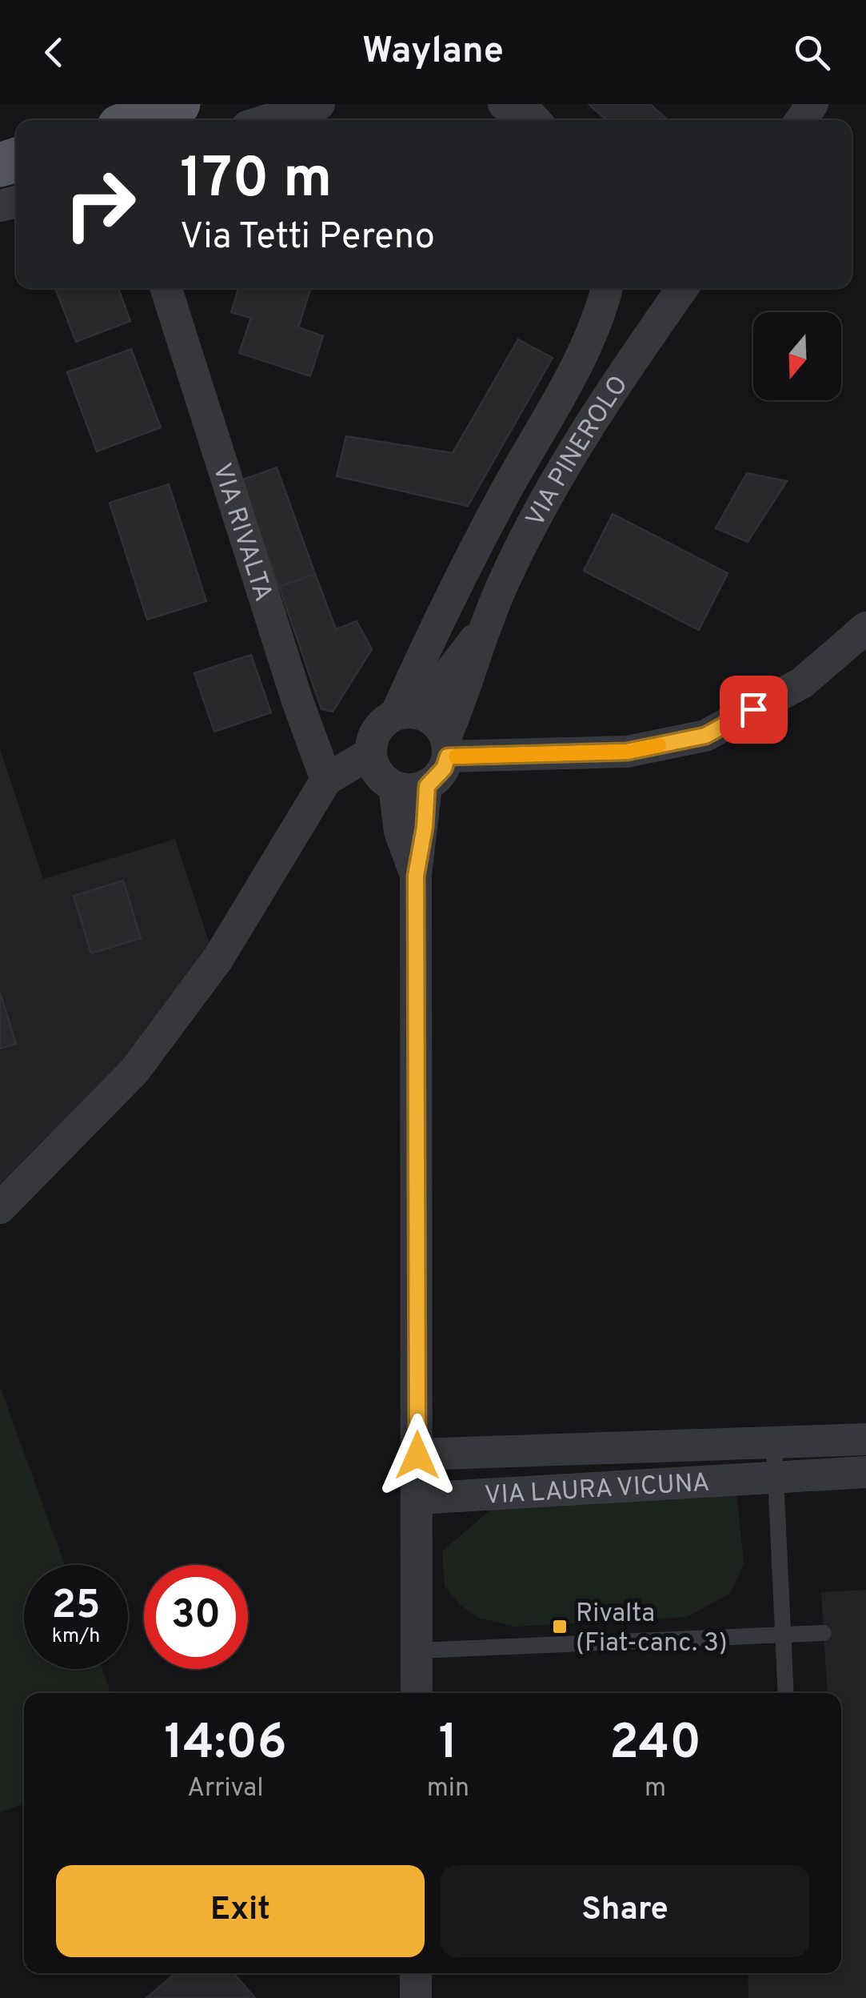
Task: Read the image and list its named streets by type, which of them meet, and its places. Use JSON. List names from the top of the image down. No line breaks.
{"streets":{"street":["VIA PINEROLO","VIA RIVALTA","VIA LAURA VICUNA"]},"places":{"transit":["Rivalta (Fiat-canc. 3)"]},"north":"bottom","page":{"header":"Waylane","turn":["170 m","Via Tetti Pereno"],"speed":"25 km/h","limit":"30","eta":["14:06","Arrival","1","min","240","m"],"buttons":["Exit","Share"]}}
